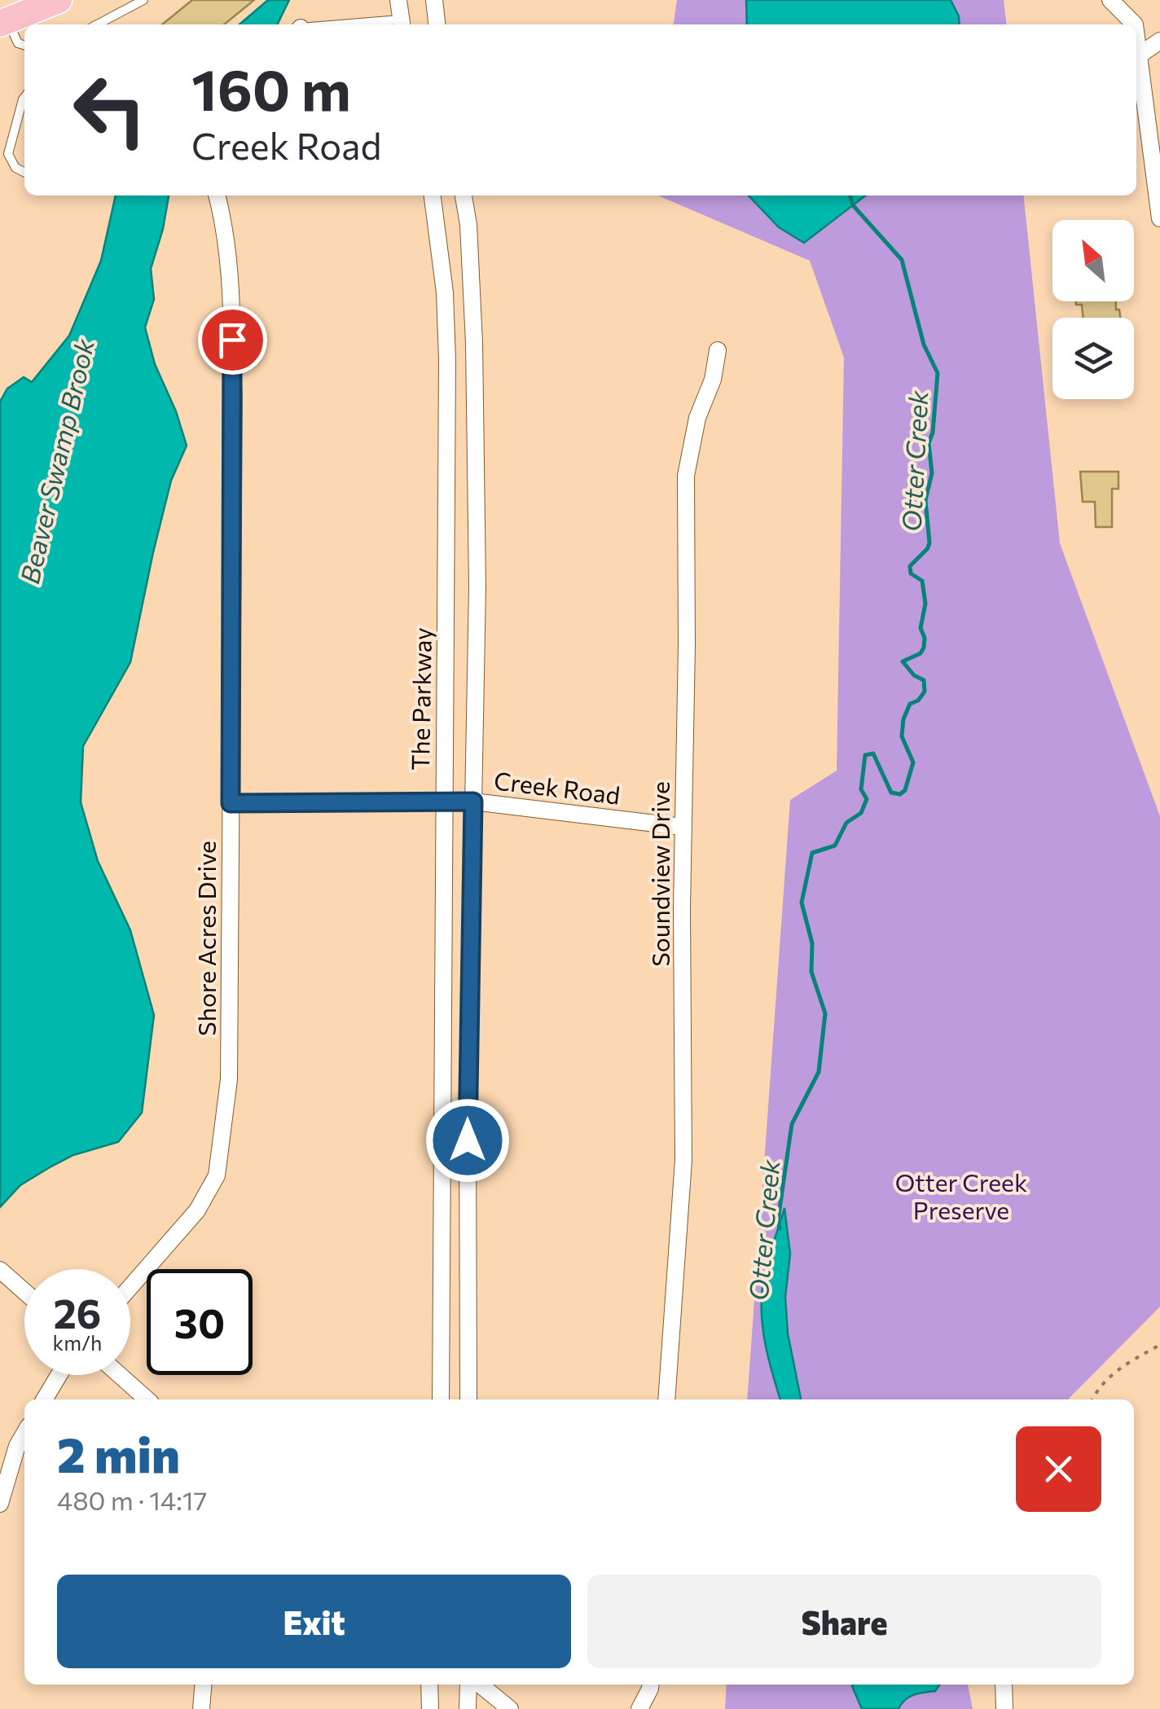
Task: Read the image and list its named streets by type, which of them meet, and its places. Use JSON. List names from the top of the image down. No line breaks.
{"streets":{"street":["The Parkway","Creek Road","Soundview Drive","Shore Acres Drive"]},"crossings":[["The Parkway","Creek Road"],["Creek Road","Soundview Drive"],["Creek Road","Shore Acres Drive"]],"water":["Beaver Swamp Brook","Otter Creek"],"parks":["Otter Creek Preserve"],"north":"top left","page":{"turn":["160 m","Creek Road"],"speed":"26 km/h","limit":"30","heading":["2 min","480 m · 14:17"],"buttons":["Exit","Share"]}}
